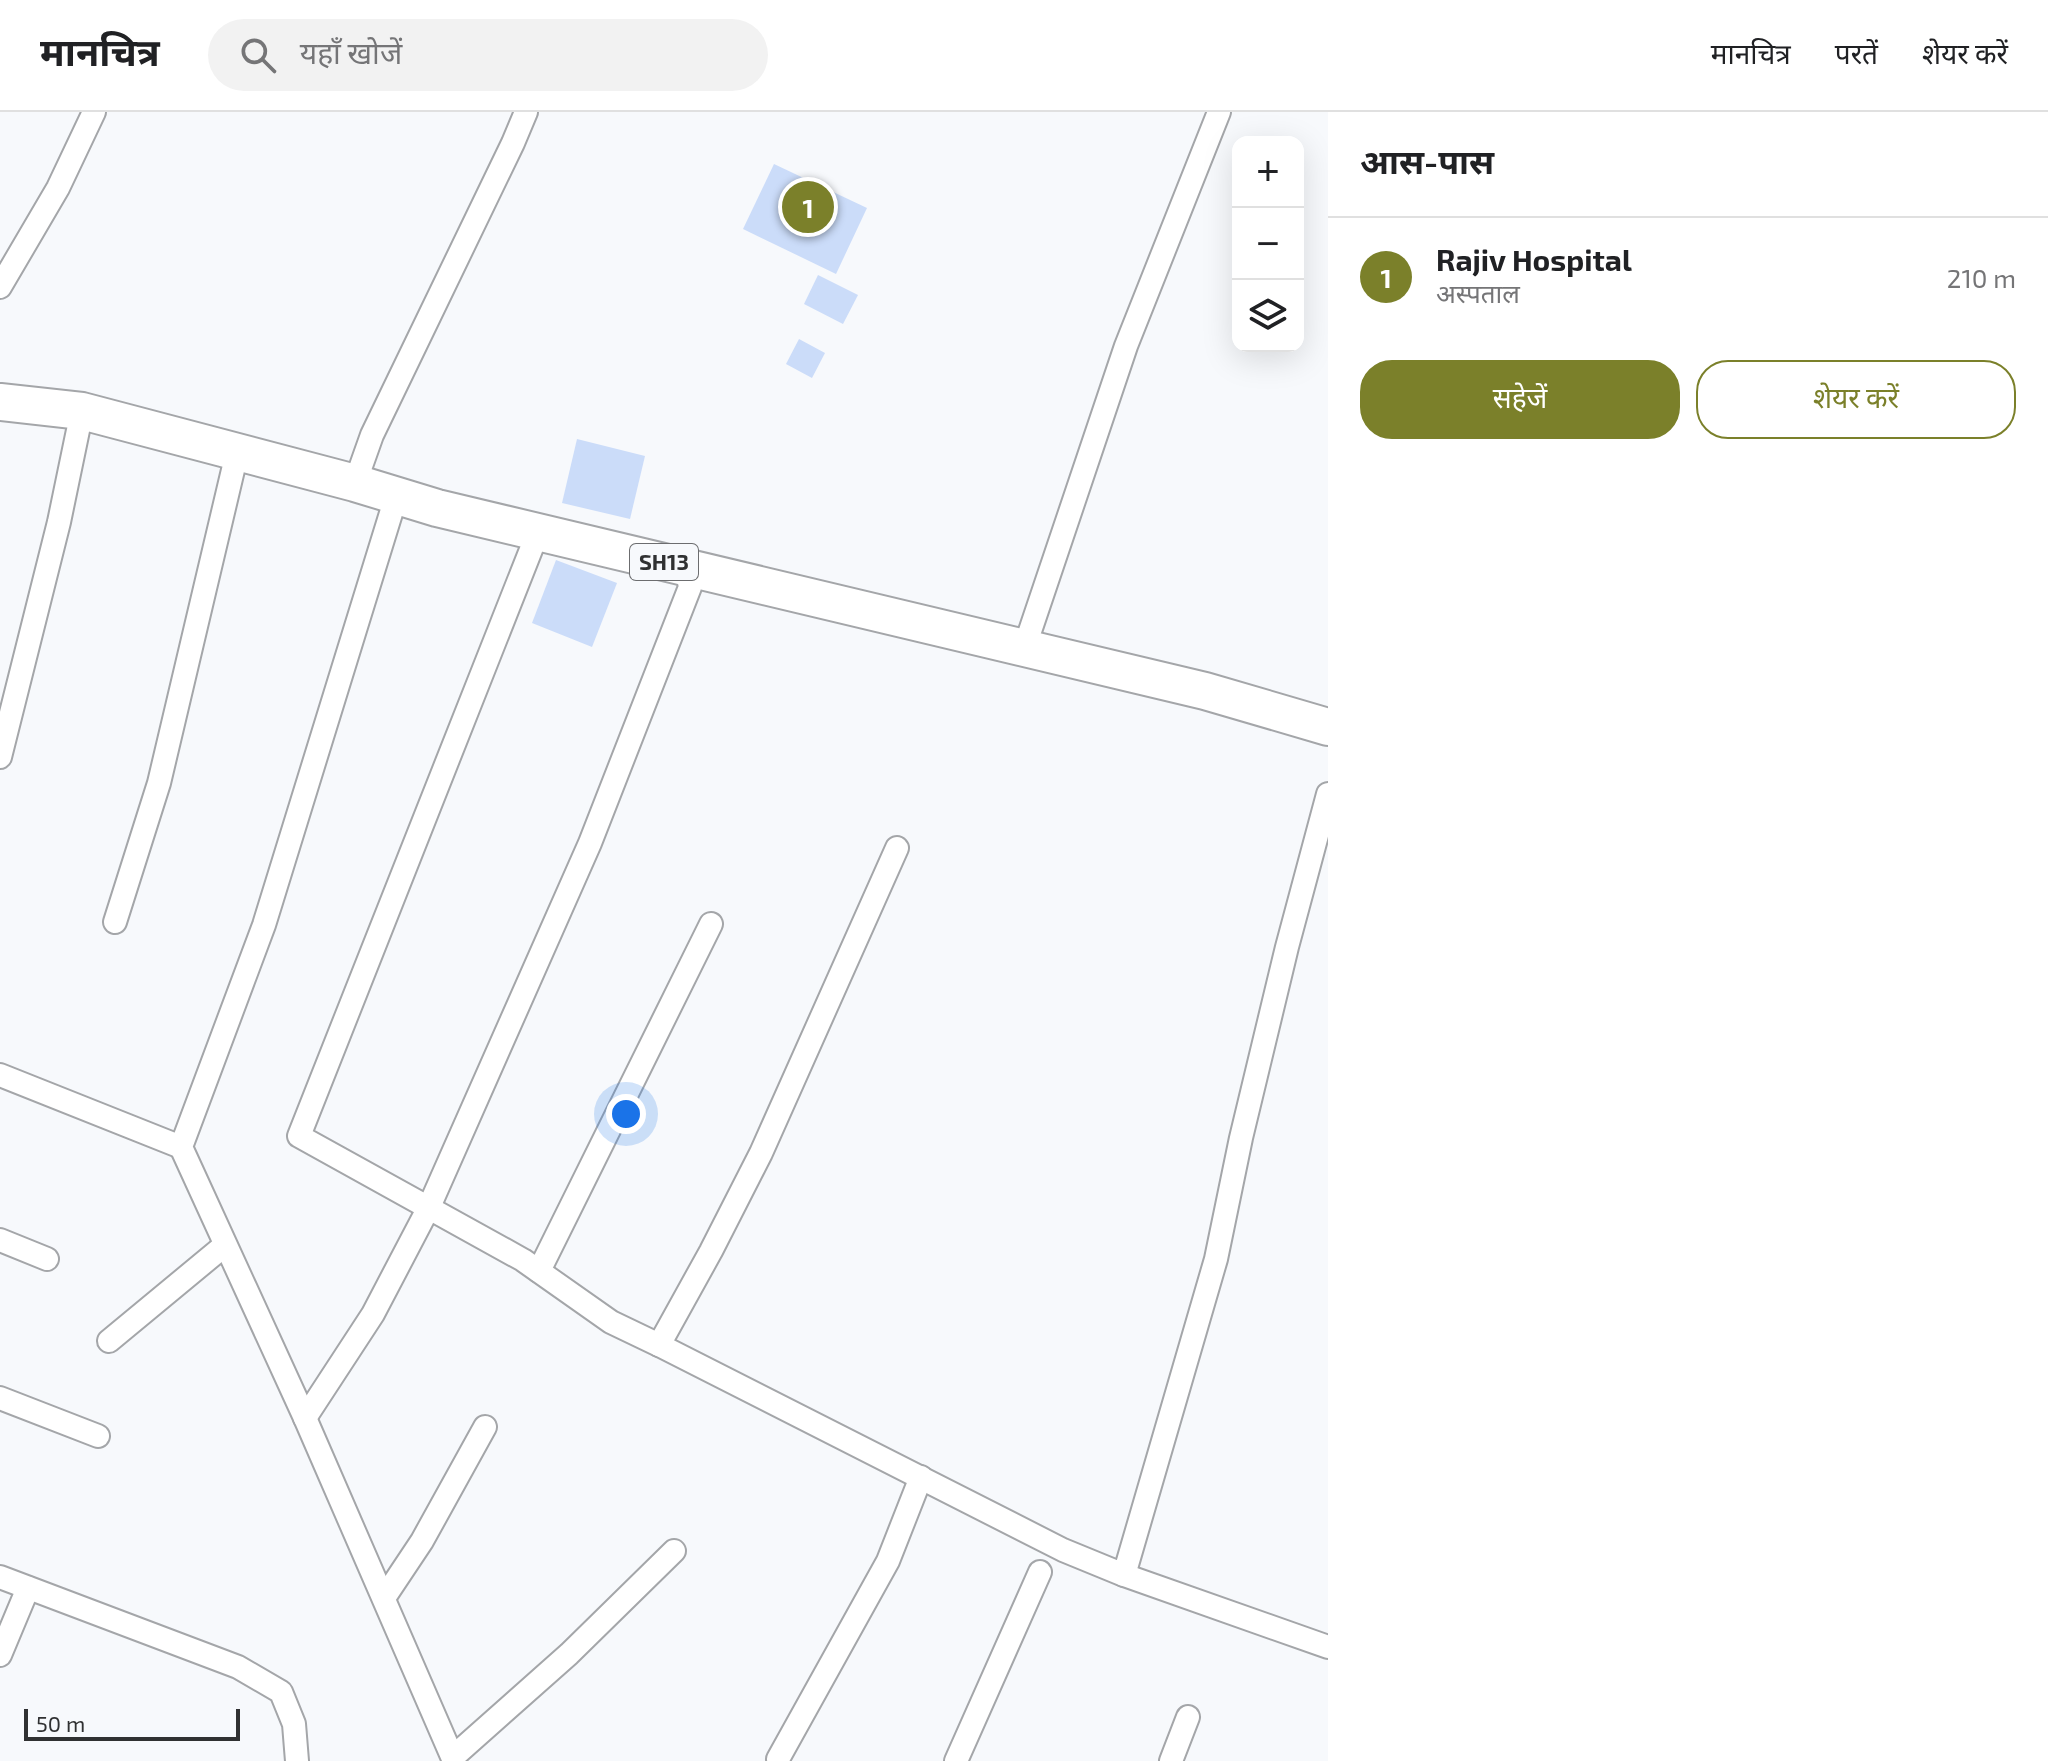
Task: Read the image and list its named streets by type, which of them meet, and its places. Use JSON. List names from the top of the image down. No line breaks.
{"streets":{"main road":["SH13"]},"scale_bar":"50 m","page":{"header":"मानचित्र","search":"यहाँ खोजें","nav":["मानचित्र","परतें","शेयर करें"],"heading":"आस-पास","map_buttons":["+","−"],"pins":"1","list":[{"mark":"1","name":"Rajiv Hospital","note":"अस्पताल","value":"210 m"}],"buttons":["सहेजें","शेयर करें"],"scale":"50 m"}}
